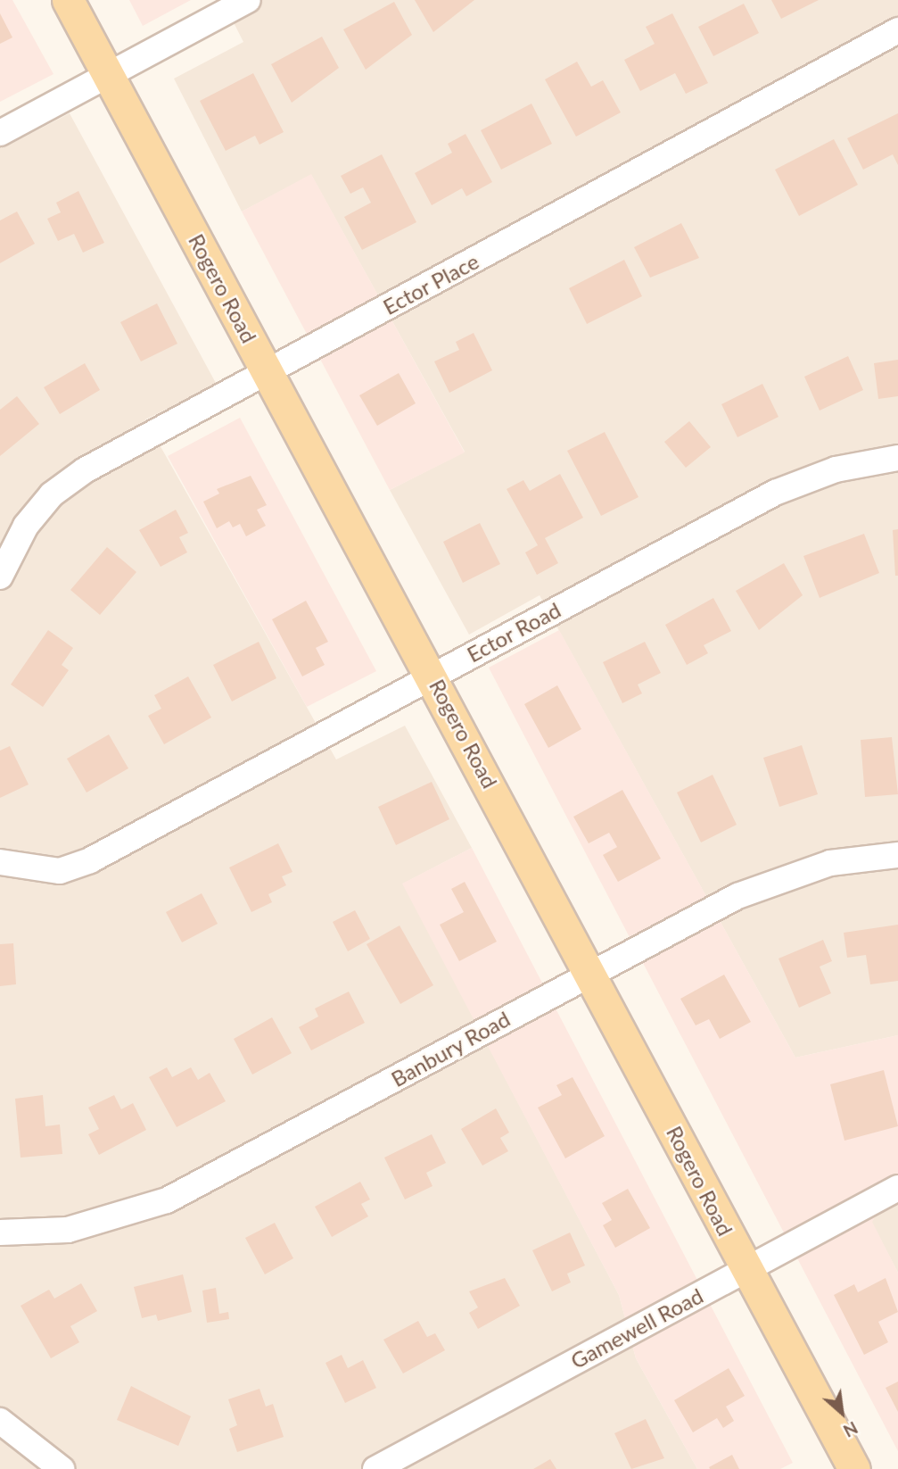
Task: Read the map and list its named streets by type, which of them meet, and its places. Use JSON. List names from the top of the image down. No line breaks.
{"streets":{"main road":["Rogero Road"],"street":["Ector Place","Ector Road","Banbury Road","Gamewell Road"]},"crossings":[["Ector Place","Rogero Road"],["Rogero Road","Ector Road"],["Rogero Road","Banbury Road"],["Rogero Road","Gamewell Road"]],"north":"bottom right"}
